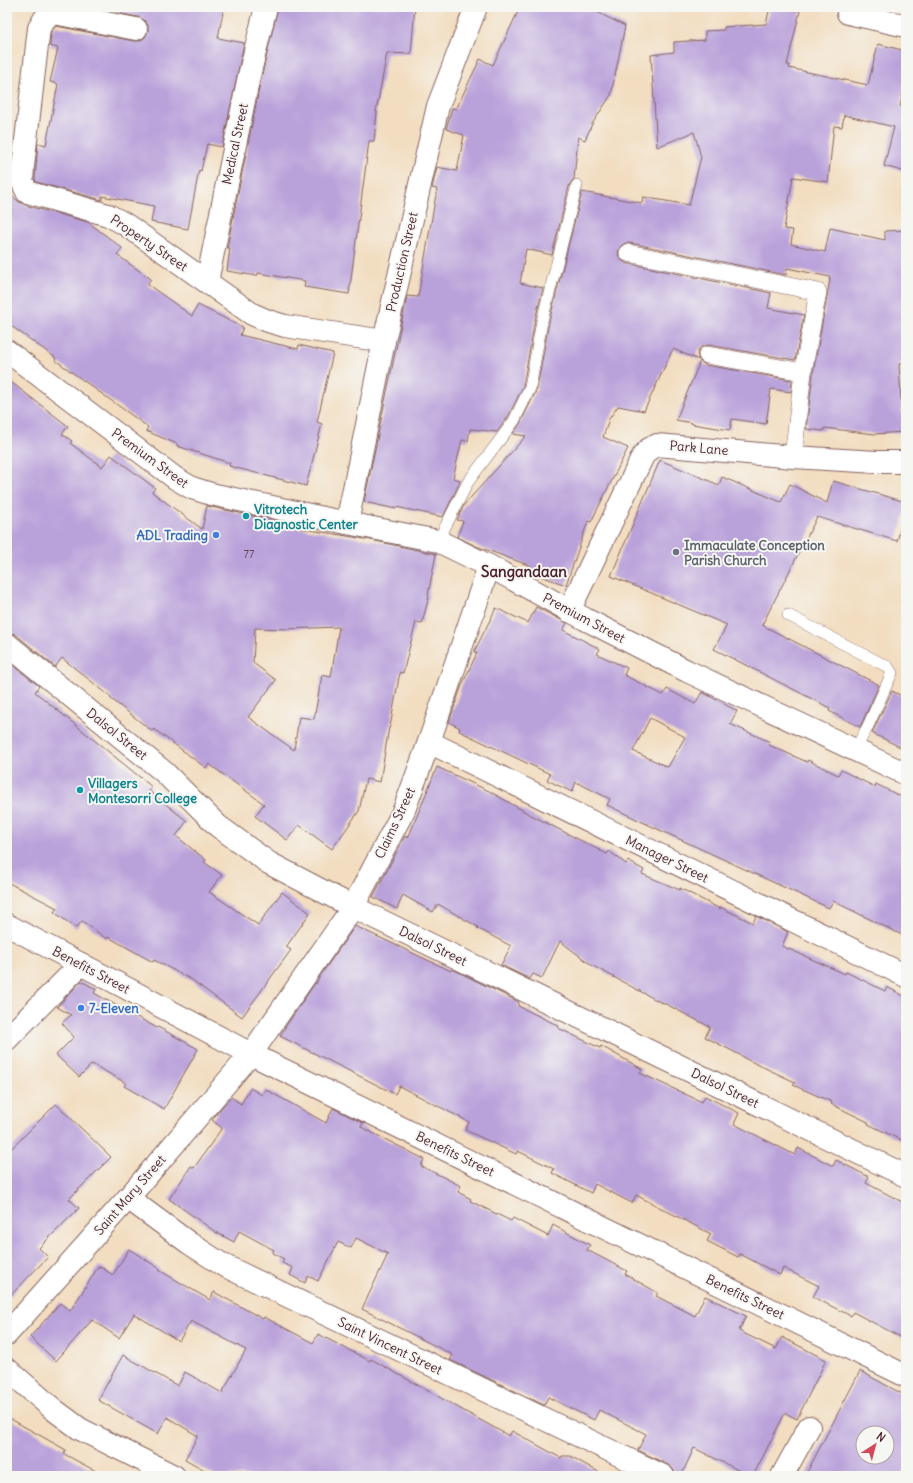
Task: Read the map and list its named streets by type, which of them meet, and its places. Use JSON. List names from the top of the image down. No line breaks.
{"streets":{"street":["Medical Street","Property Street","Production Street","Park Lane","Premium Street","Dalsol Street","Claims Street","Manager Street","Benefits Street","Saint Mary Street","Saint Vincent Street"]},"crossings":[["Medical Street","Property Street"],["Property Street","Production Street"],["Production Street","Premium Street"],["Park Lane","Premium Street"],["Premium Street","Claims Street"],["Dalsol Street","Claims Street"],["Claims Street","Manager Street"],["Claims Street","Benefits Street"],["Claims Street","Saint Mary Street"],["Benefits Street","Saint Mary Street"],["Saint Mary Street","Saint Vincent Street"]],"districts":["Sangandaan"],"places":["Vitrotech Diagnostic Center","ADL Trading","Immaculate Conception Parish Church","Villagers Montesorri College","7-Eleven"],"house_numbers":["77"],"north":"top right"}
